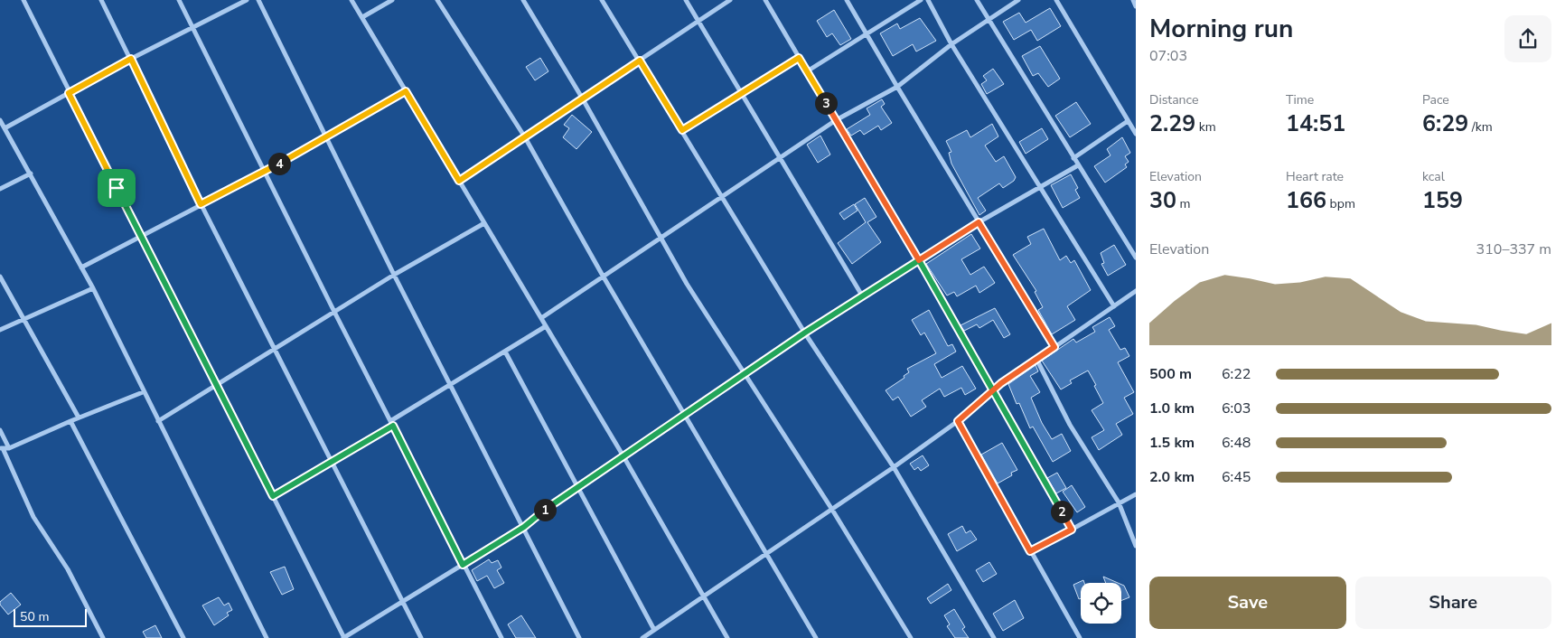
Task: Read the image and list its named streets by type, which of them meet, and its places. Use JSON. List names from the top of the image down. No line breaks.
{"scale_bar":"50 m","page":{"heading":["Morning run","07:03"],"stats":[["Distance","2.29 km"],["Time","14:51"],["Pace","6:29 /km"],["Elevation","30 m"],["Heart rate","166 bpm"],["kcal","159"]],"pins":["3","4","1","2"],"chart":["Elevation","310–337 m"],"list":[{"name":"500 m","note":"6:22"},{"name":"1.0 km","note":"6:03"},{"name":"1.5 km","note":"6:48"},{"name":"2.0 km","note":"6:45"}],"buttons":["Save","Share"],"scale":"50 m"}}
